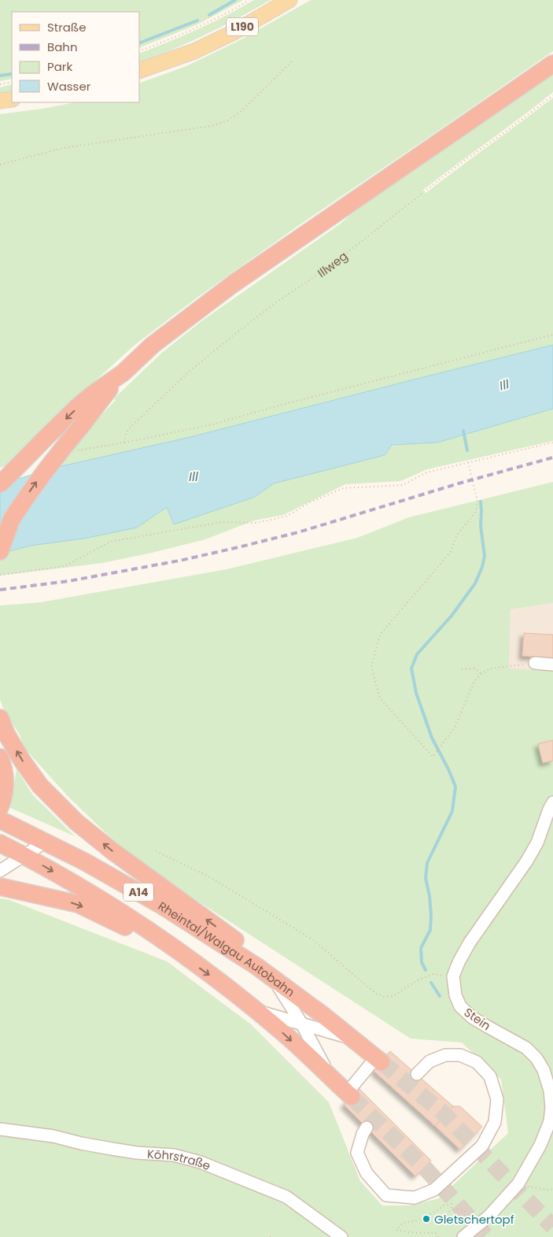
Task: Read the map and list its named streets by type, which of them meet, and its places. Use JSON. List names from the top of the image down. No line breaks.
{"streets":{"highway":["A14","Rheintal/Walgau Autobahn"],"main road":["L190"],"street":["Stein","Köhrstraße"],"path":["Illweg"]},"water":["Ill"],"places":["Gletschertopf"],"legend":["Straße","Bahn","Park","Wasser"]}
